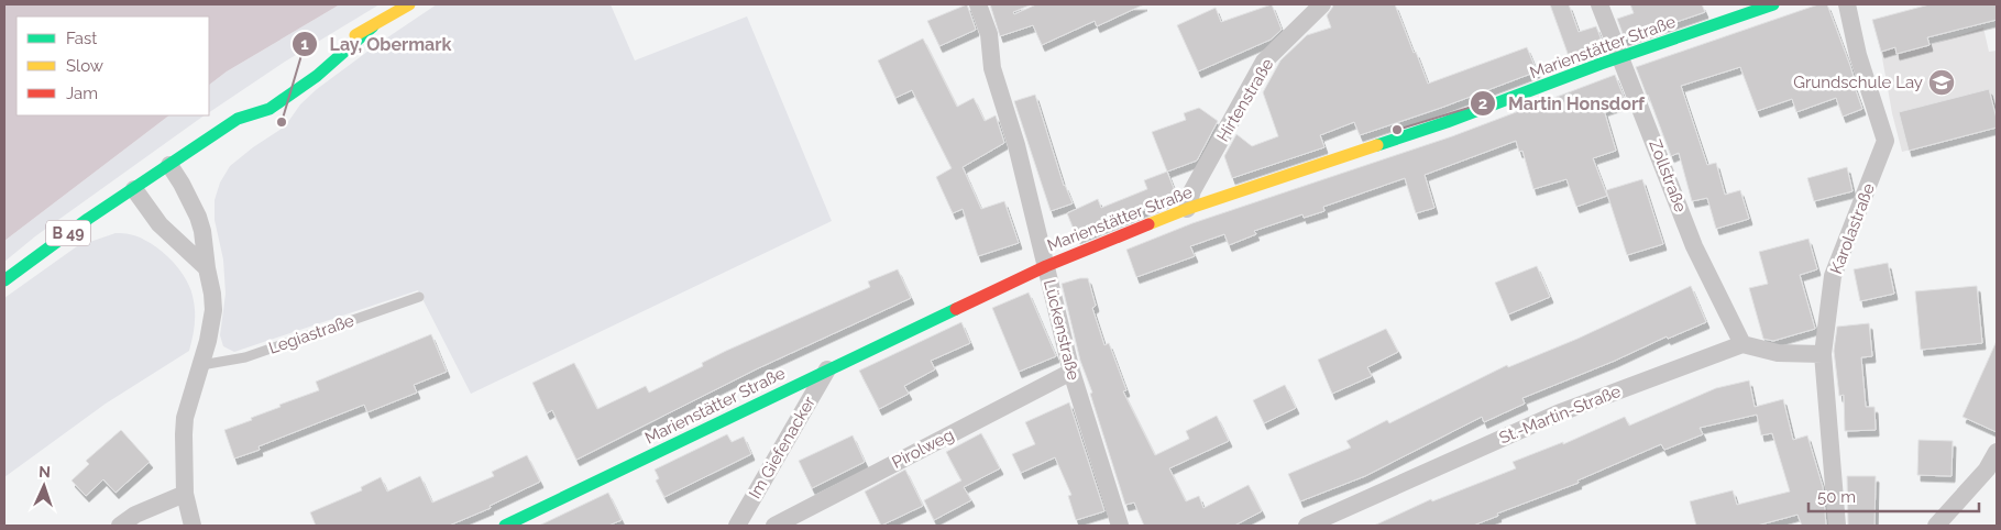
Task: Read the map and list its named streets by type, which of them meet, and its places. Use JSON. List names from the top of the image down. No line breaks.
{"streets":{"street":["Marienstätter Straße","Hirtenstraße","Zollstraße","Karolastraße","B 49","Lückenstraße","St.-Martin-Straße","Im Giefenacker","Pirolweg"],"lane":["Legiastraße"]},"crossings":[["Marienstätter Straße","Hirtenstraße"],["Marienstätter Straße","Zollstraße"],["Marienstätter Straße","Lückenstraße"],["Marienstätter Straße","Im Giefenacker"],["Zollstraße","St.-Martin-Straße"],["Lückenstraße","Pirolweg"]],"places":{"school or university":["Grundschule Lay"],"other":["Lay, Obermark","Martin Honsdorf"]},"legend":["Fast","Slow","Jam"],"scale_bar":"50 m","north":"top"}
